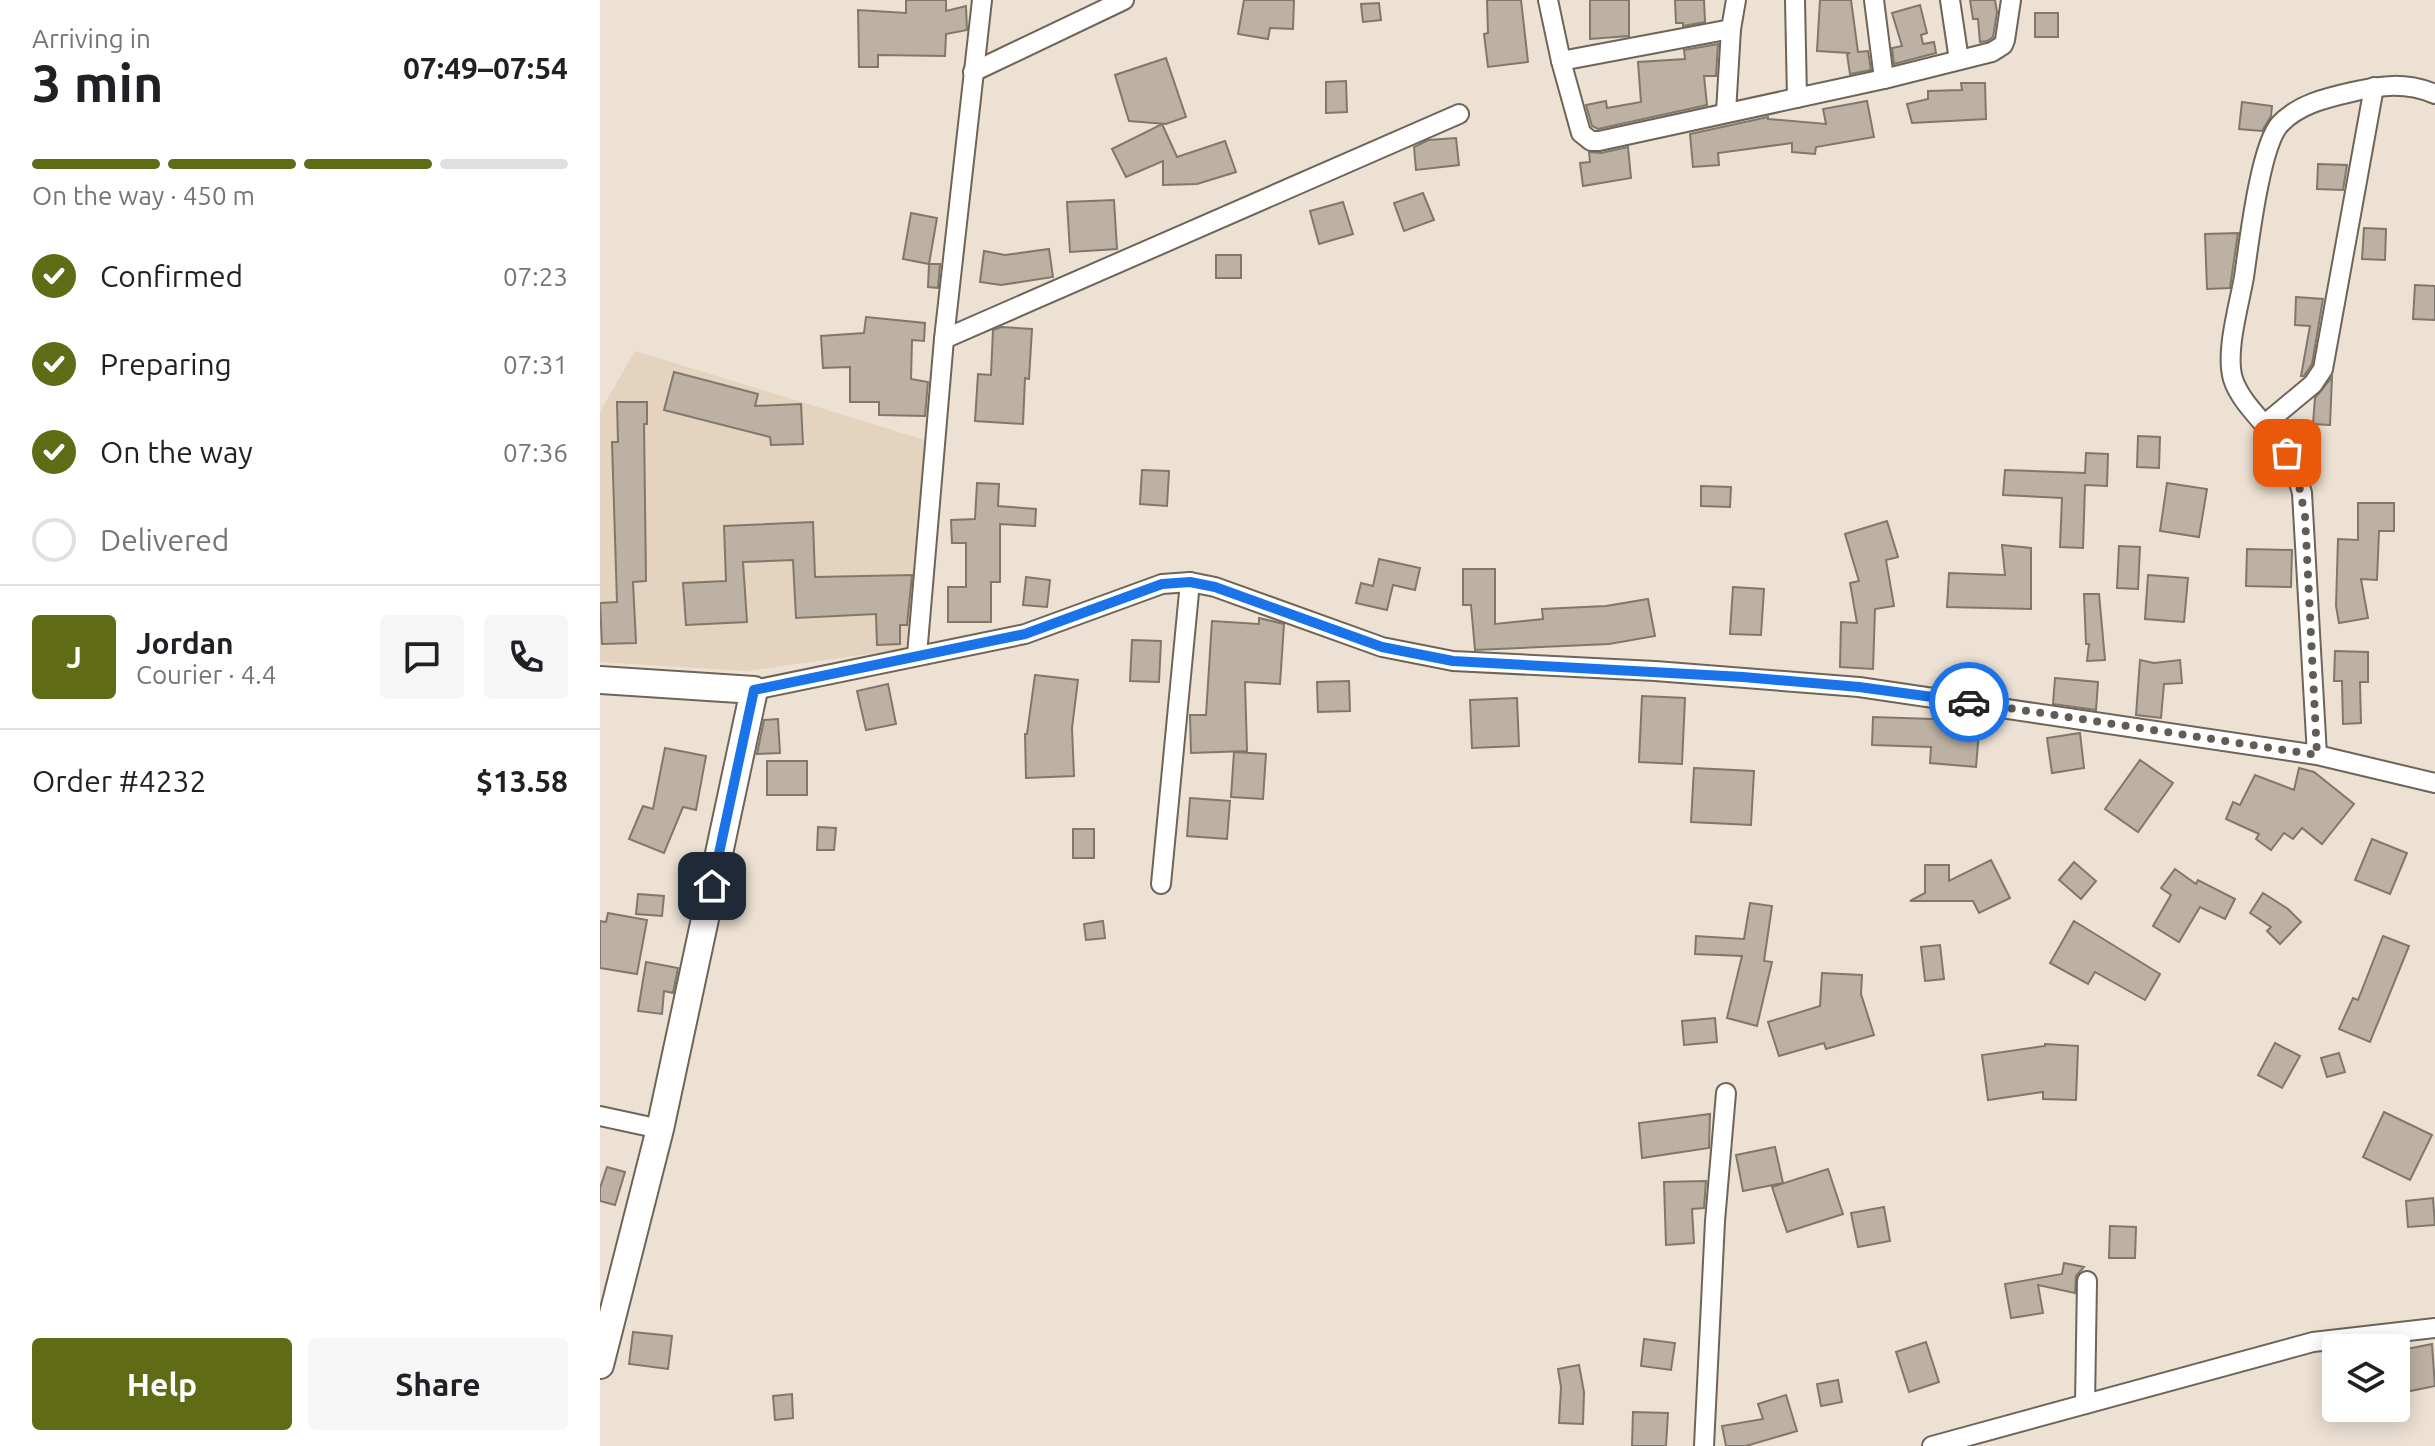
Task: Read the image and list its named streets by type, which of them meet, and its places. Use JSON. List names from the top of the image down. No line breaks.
{"page":{"heading":["3 min","Arriving in","07:49–07:54"],"panel":["Jordan","Courier · 4.4","Order #4232","$13.58"],"bar":"On the way · 450 m","list":[["Confirmed","07:23"],["Preparing","07:31"],["On the way","07:36"],"Delivered"],"round":"J","buttons":["Help","Share"]}}
